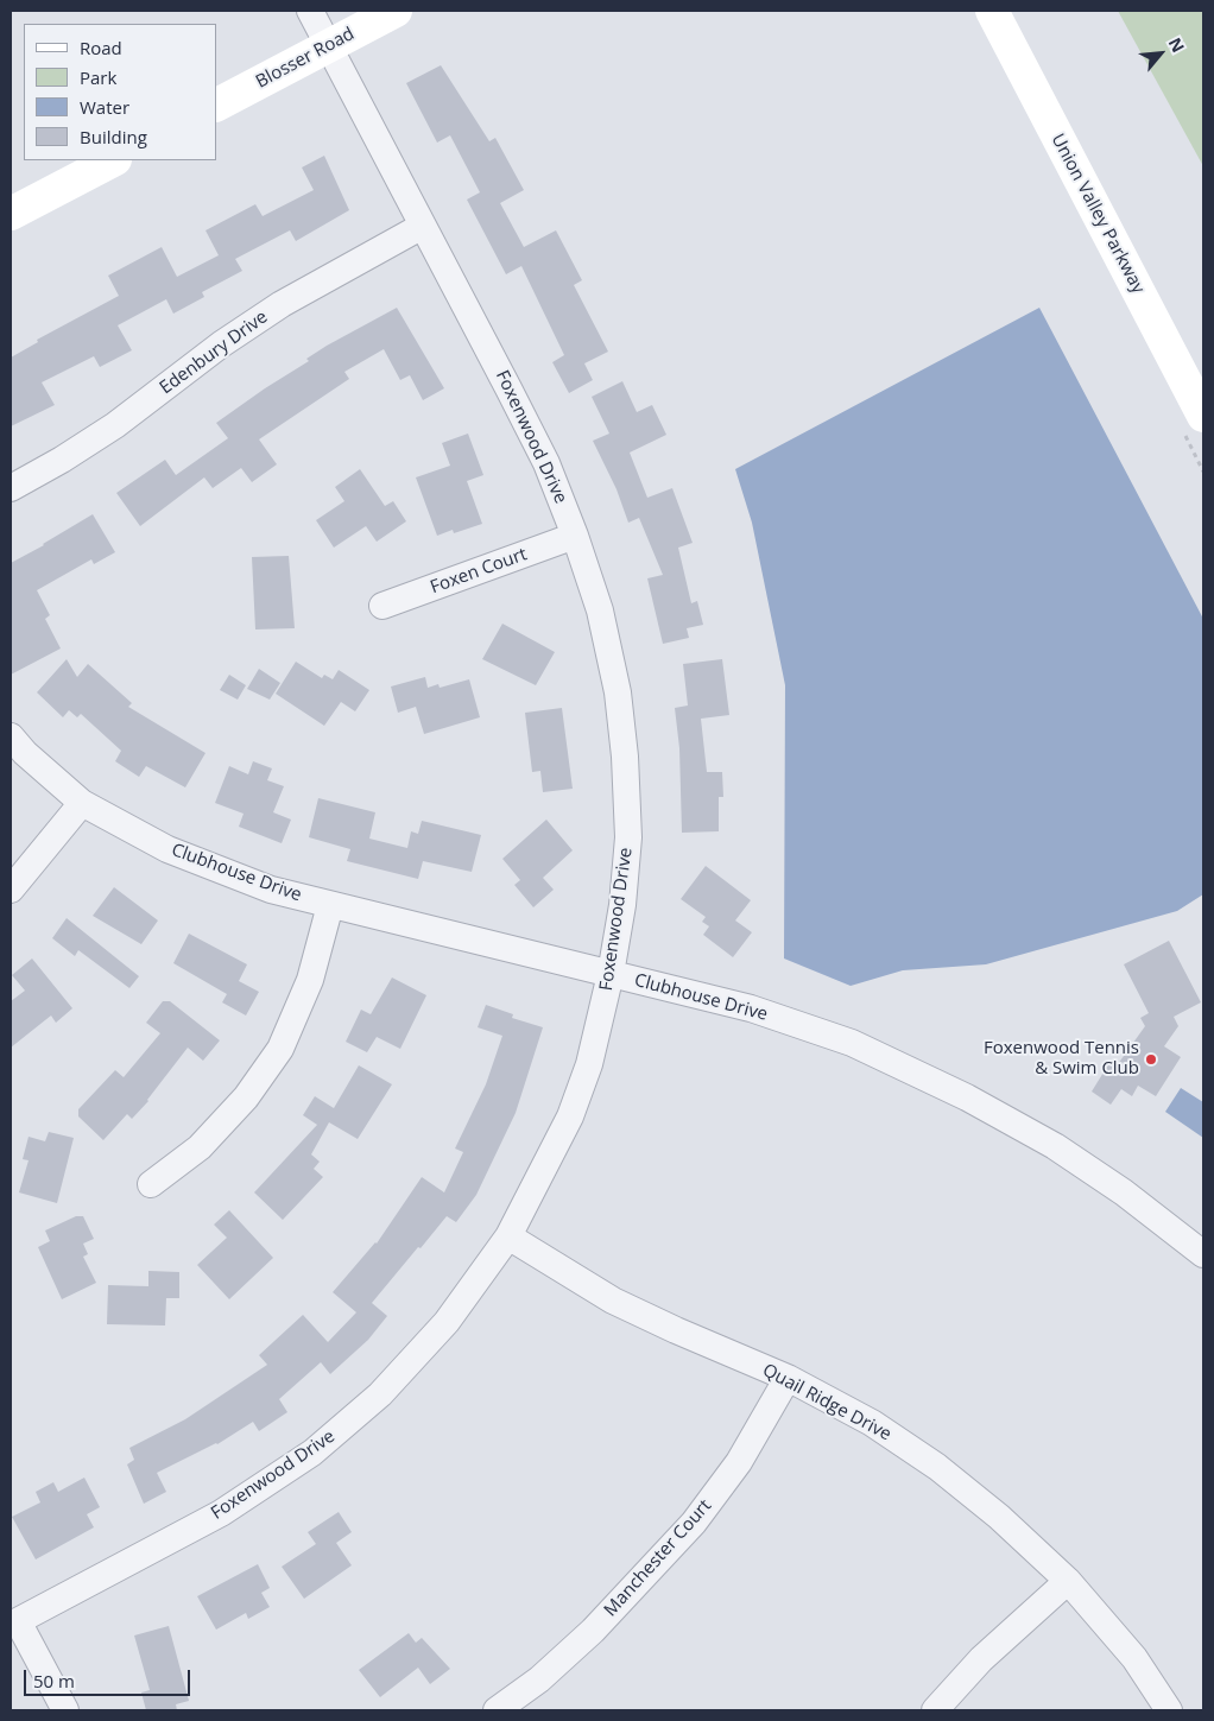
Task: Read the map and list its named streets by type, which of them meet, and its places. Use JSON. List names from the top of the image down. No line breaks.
{"streets":{"street":["Blosser Road","Union Valley Parkway","Edenbury Drive","Foxenwood Drive","Foxen Court","Clubhouse Drive","Quail Ridge Drive","Manchester Court"]},"crossings":[["Blosser Road","Foxenwood Drive"],["Edenbury Drive","Foxenwood Drive"],["Foxenwood Drive","Foxen Court"],["Foxenwood Drive","Clubhouse Drive"],["Foxenwood Drive","Quail Ridge Drive"],["Quail Ridge Drive","Manchester Court"]],"places":["Foxenwood Tennis & Swim Club"],"legend":["Road","Park","Water","Building"],"scale_bar":"50 m","north":"top right"}
